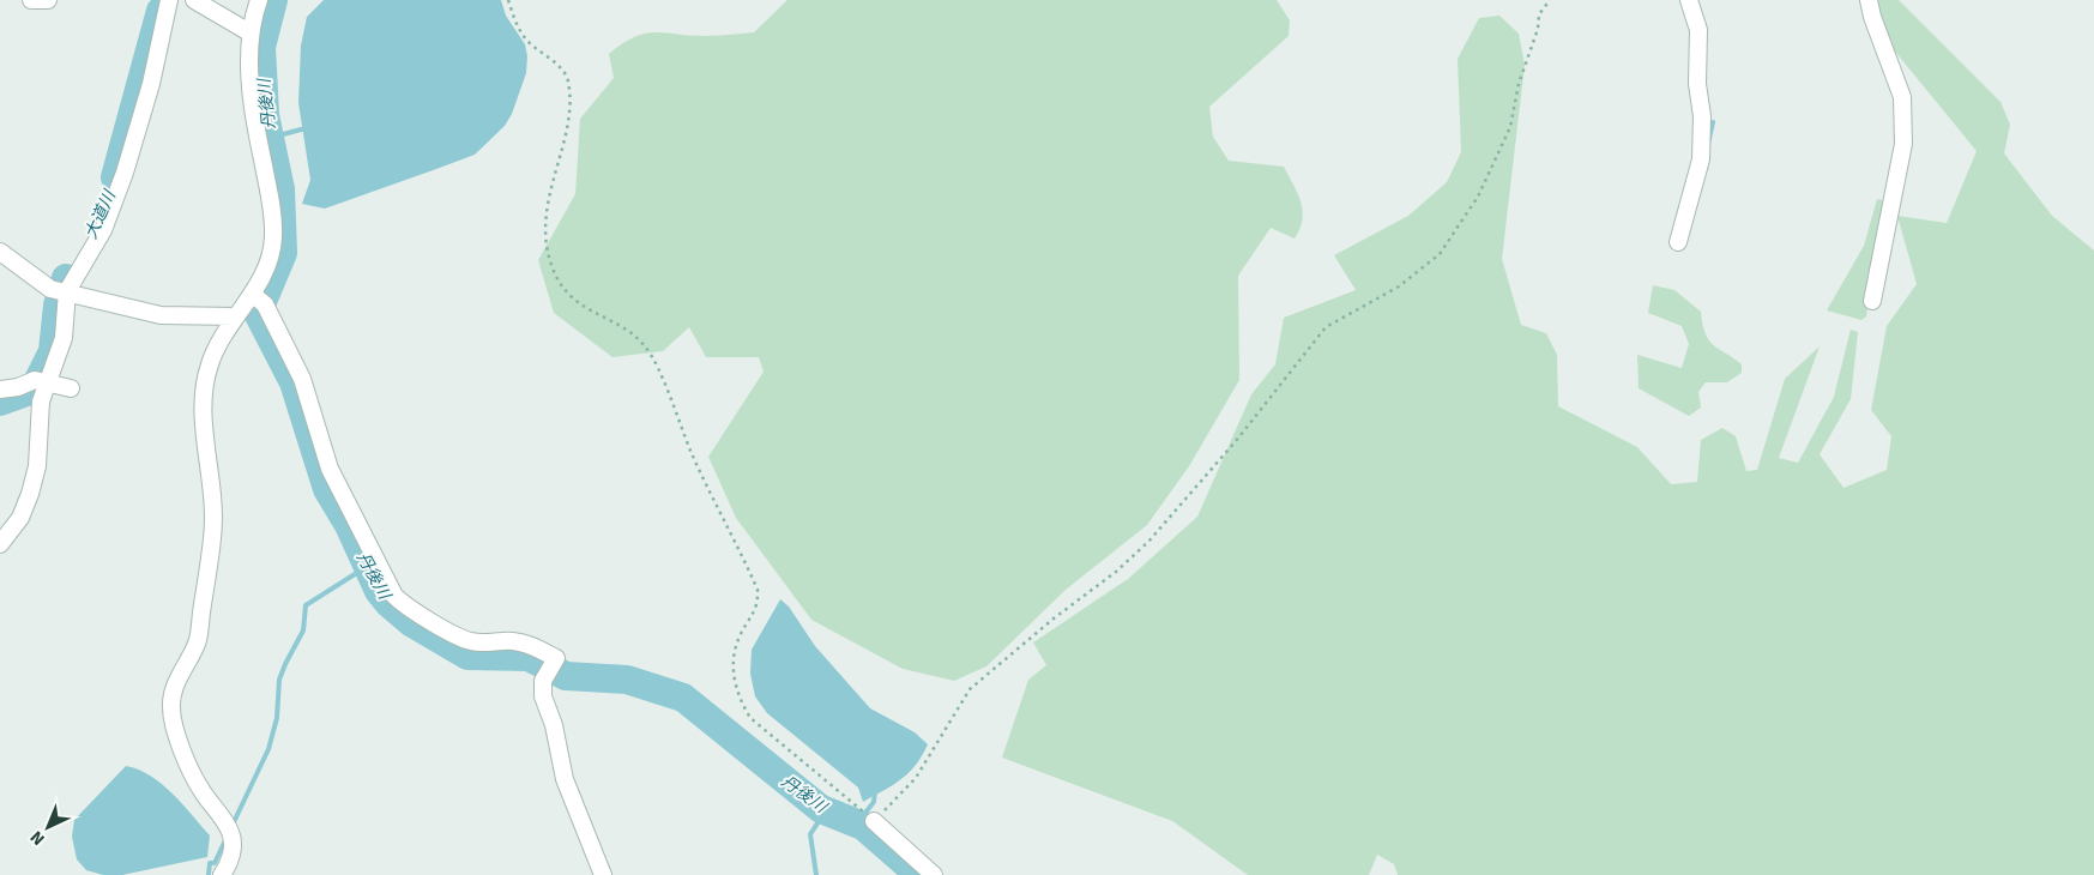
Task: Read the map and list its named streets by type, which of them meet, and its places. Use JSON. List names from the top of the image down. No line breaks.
{"water":["丹後川","大道川"],"north":"bottom left"}
